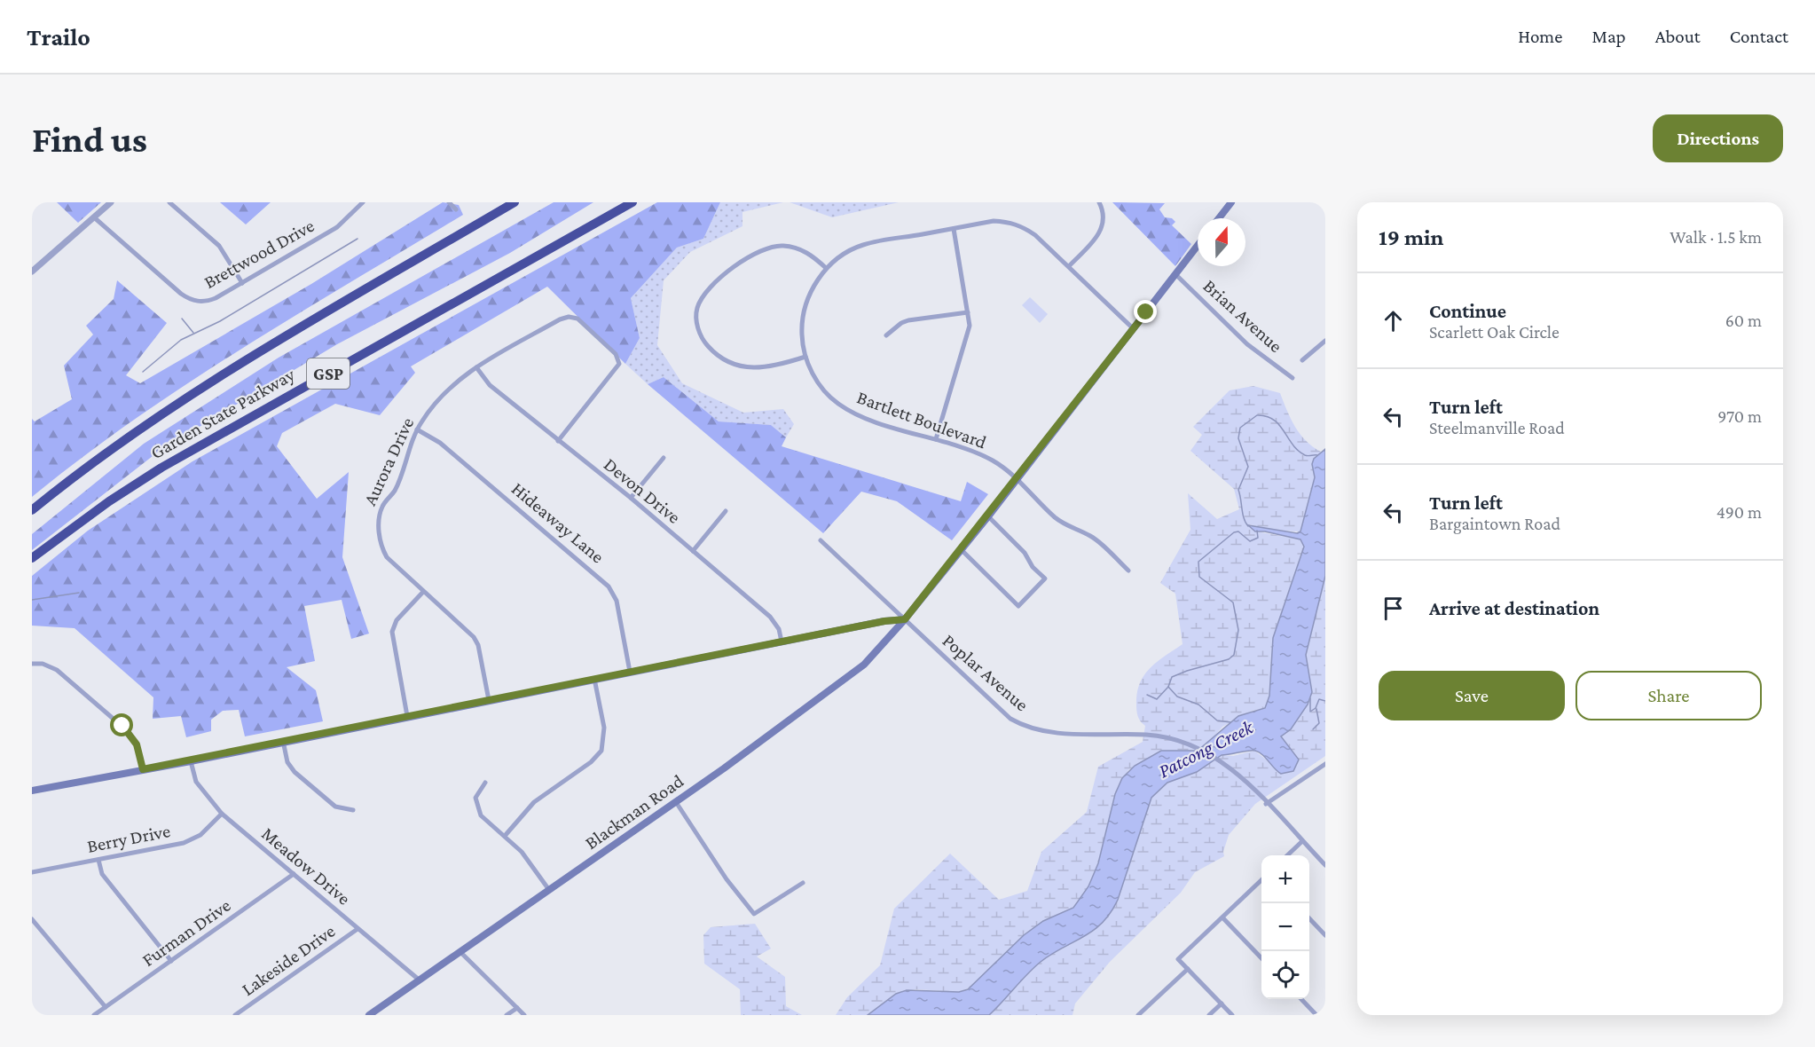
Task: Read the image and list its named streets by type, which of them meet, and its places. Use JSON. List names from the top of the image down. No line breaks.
{"streets":{"highway":["GSP","Garden State Parkway"],"main road":["Blackman Road"],"street":["Brettwood Drive","Brian Avenue","Bartlett Boulevard","Aurora Drive","Devon Drive","Hideaway Lane","Poplar Avenue","Berry Drive","Meadow Drive","Furman Drive","Lakeside Drive"]},"crossings":[["Brian Avenue","Blackman Road"],["Bartlett Boulevard","Blackman Road"],["Aurora Drive","Devon Drive"],["Aurora Drive","Hideaway Lane"],["Poplar Avenue","Blackman Road"],["Blackman Road","Meadow Drive"],["Berry Drive","Meadow Drive"],["Meadow Drive","Furman Drive"],["Meadow Drive","Lakeside Drive"]],"water":["Patcong Creek"],"north":"top","page":{"header":"Trailo","nav":["Home","Map","About","Contact"],"buttons":["Directions",["Save","Share"]],"title":"Find us","heading":["19 min","Walk · 1.5 km"],"list":[["Continue","Scarlett Oak Circle","60 m"],["Turn left","Steelmanville Road","970 m"],["Turn left","Bargaintown Road","490 m"],"Arrive at destination"],"map_buttons":["+","−"]}}
